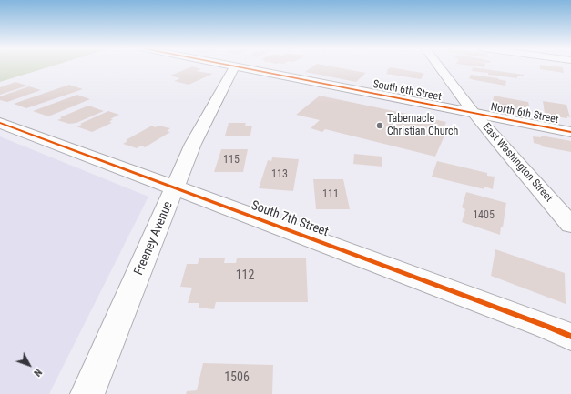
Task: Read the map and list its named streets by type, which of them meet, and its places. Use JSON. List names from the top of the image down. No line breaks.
{"streets":{"street":["South 6th Street","North 6th Street","East Washington Street","South 7th Street","Freeney Avenue"]},"crossings":[["South 6th Street","North 6th Street"],["South 6th Street","East Washington Street"],["North 6th Street","East Washington Street"],["South 7th Street","Freeney Avenue"]],"places":["Tabernacle Christian Church"],"house_numbers":["115","113","111","1405","112","1506"],"north":"bottom right"}
